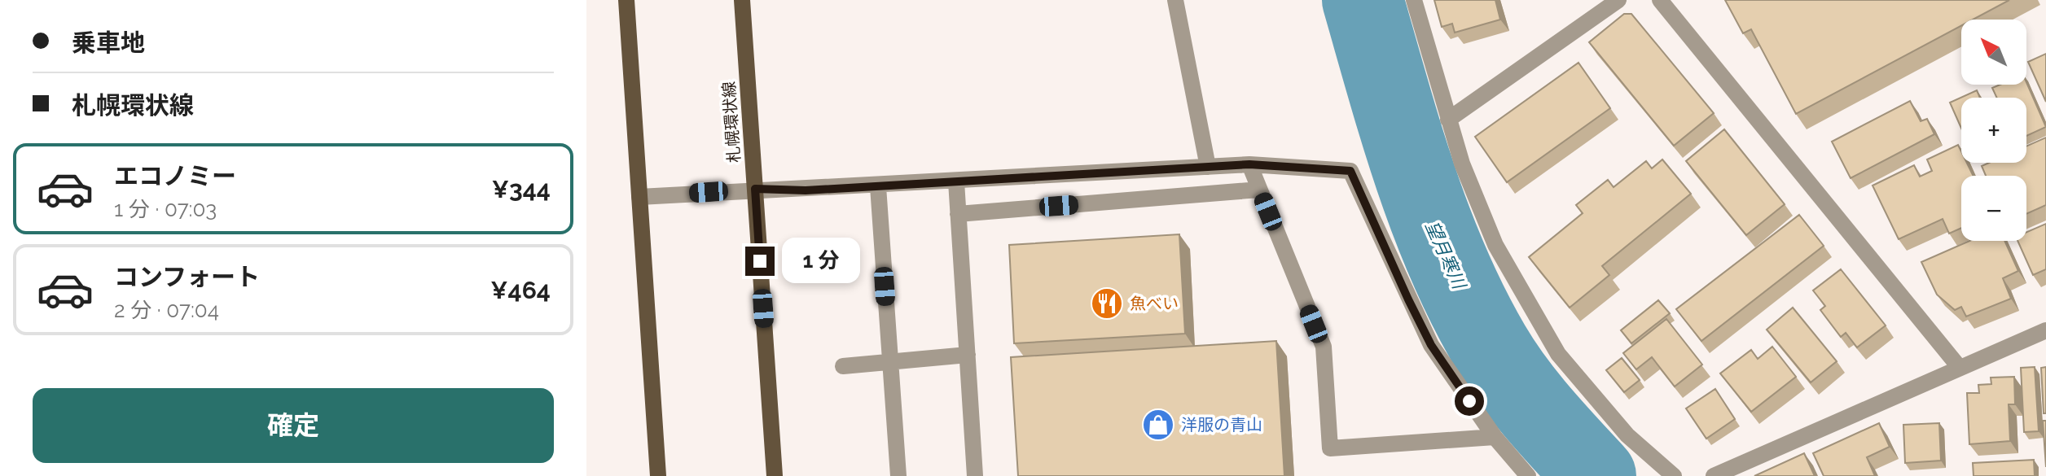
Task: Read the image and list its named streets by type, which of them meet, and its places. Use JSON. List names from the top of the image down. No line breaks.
{"streets":{"main road":["札幌環状線"]},"water":["望月寒川"],"places":{"restaurant":["魚べい"],"shop":["洋服の青山"]},"north":"top left","page":{"banner":["乗車地","札幌環状線"],"map_buttons":["+","−"],"list":[{"name":"エコノミー","note":"1 分 · 07:03","value":"¥344"},{"name":"コンフォート","note":"2 分 · 07:04","value":"¥464"}],"bubble":"1 分","buttons":"確定"}}
